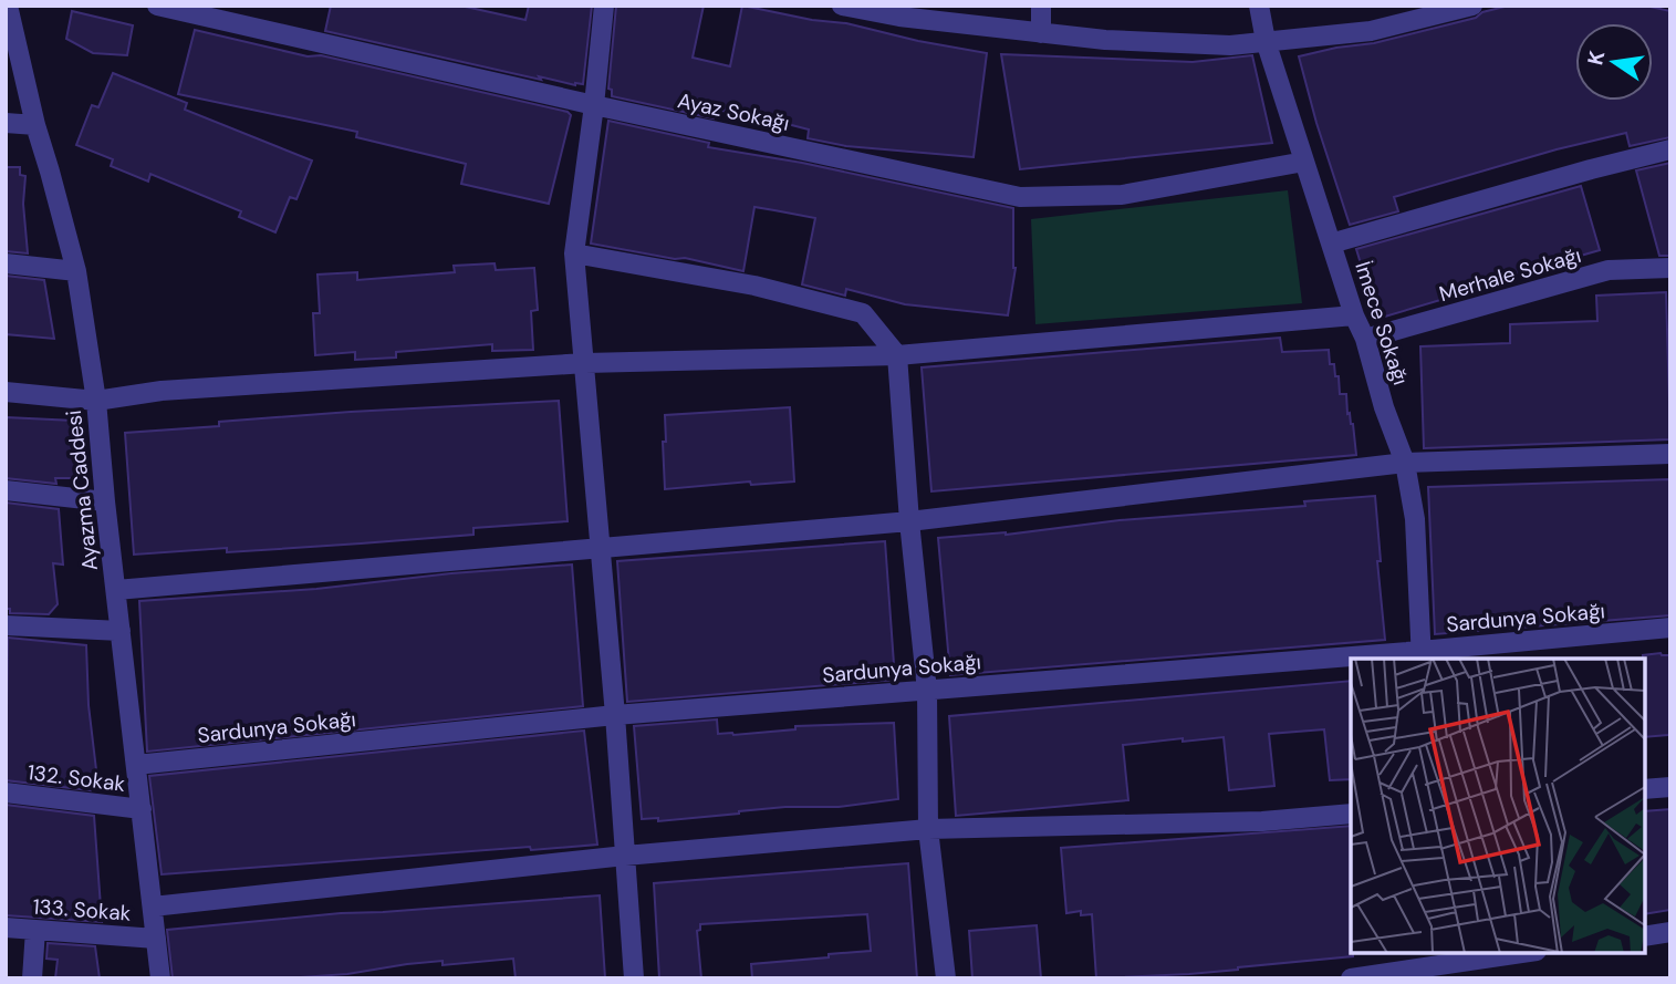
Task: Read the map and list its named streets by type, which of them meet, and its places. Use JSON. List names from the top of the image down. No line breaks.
{"streets":{"street":["Ayaz Sokağı","Merhale Sokağı","İmece Sokağı","Ayazma Caddesi","Sardunya Sokağı","132. Sokak","133. Sokak"]},"crossings":[["Ayaz Sokağı","İmece Sokağı"],["Merhale Sokağı","İmece Sokağı"],["İmece Sokağı","Sardunya Sokağı"],["Ayazma Caddesi","Sardunya Sokağı"],["Ayazma Caddesi","132. Sokak"],["Ayazma Caddesi","133. Sokak"]],"north":"left"}
